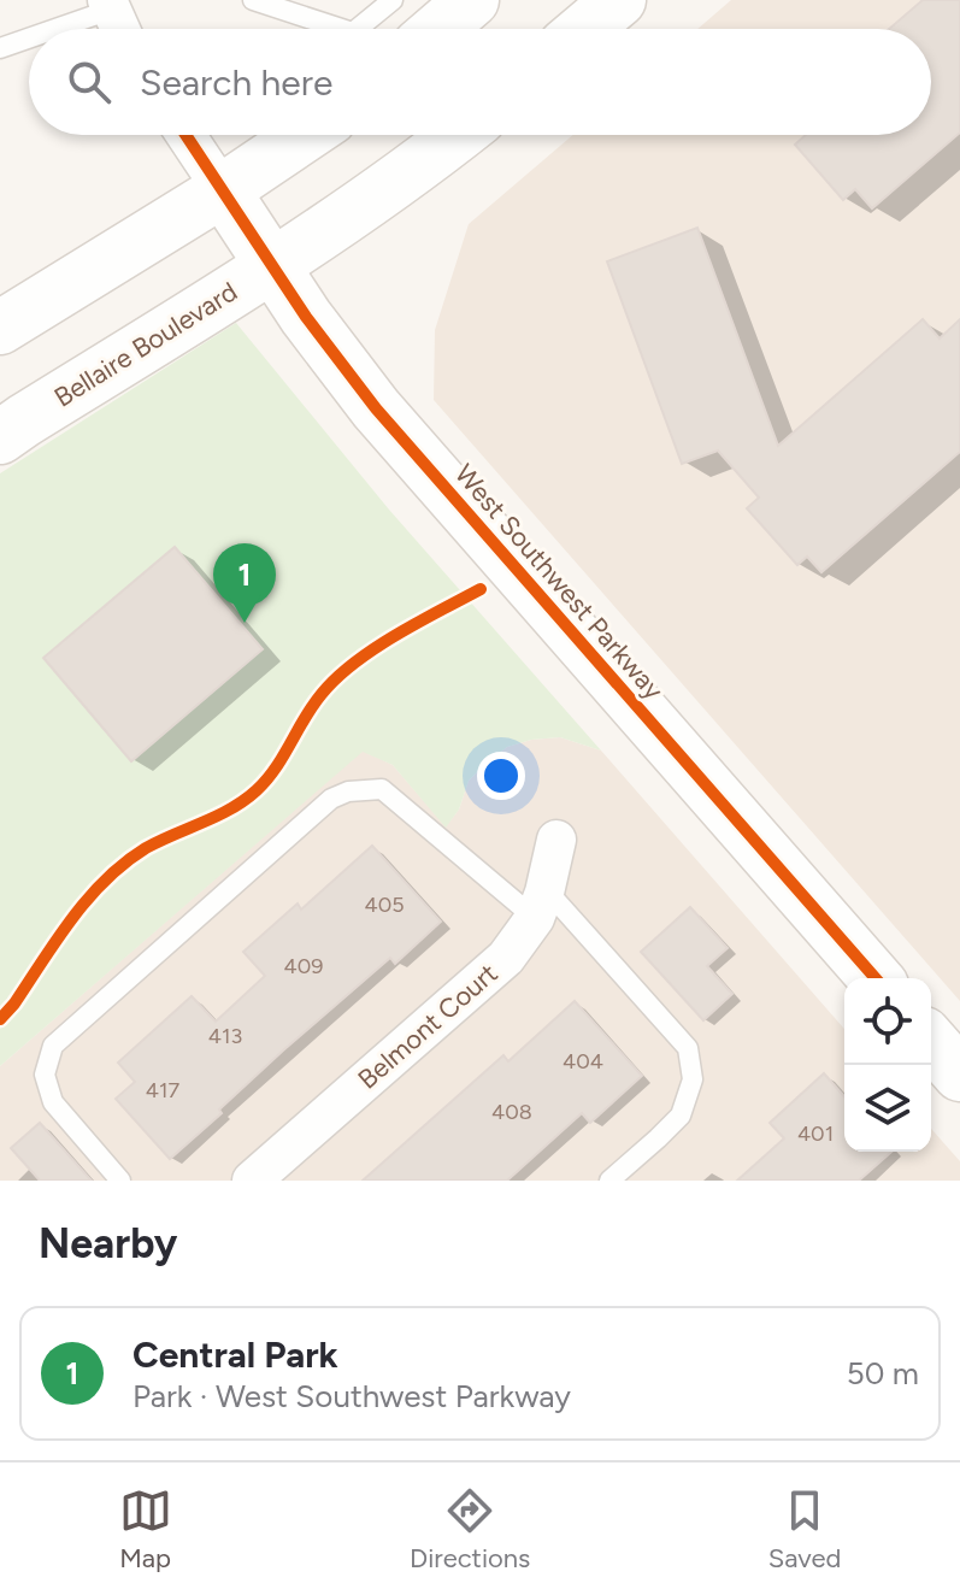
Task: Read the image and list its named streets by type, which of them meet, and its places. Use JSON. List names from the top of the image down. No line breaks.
{"streets":{"main road":["Bellaire Boulevard","West Southwest Parkway"],"street":["Belmont Court"]},"crossings":[["Bellaire Boulevard","West Southwest Parkway"]],"house_numbers":["405","409","413","404","417","408","401"],"page":{"search":"Search here","pins":"1","heading":"Nearby","list":[{"mark":"1","name":"Central Park","note":"Park · West Southwest Parkway","value":"50 m"}],"nav":["Map","Directions","Saved"]}}
